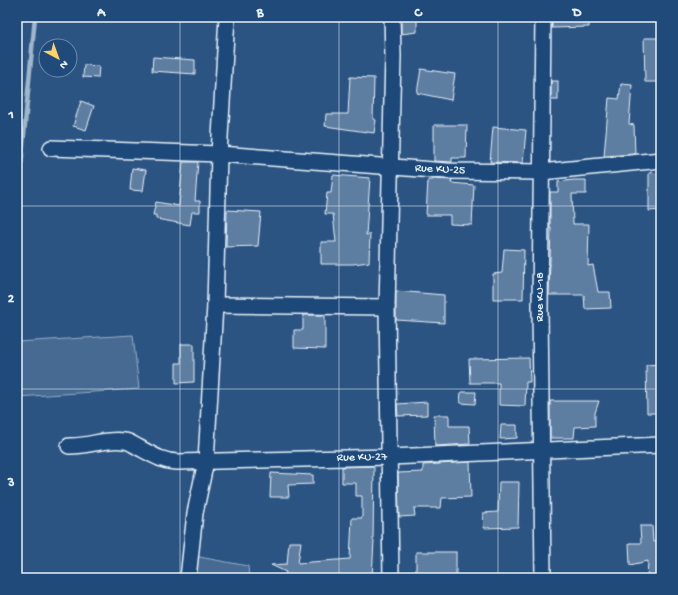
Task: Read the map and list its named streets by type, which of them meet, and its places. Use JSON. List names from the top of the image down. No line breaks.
{"streets":{"street":["Rue KU-25","Rue KU-18","Rue KU-27"]},"crossings":[["Rue KU-25","Rue KU-18"],["Rue KU-18","Rue KU-27"]],"north":"bottom right","grid":{"columns":["A","B","C","D"],"rows":["1","2","3"]}}
